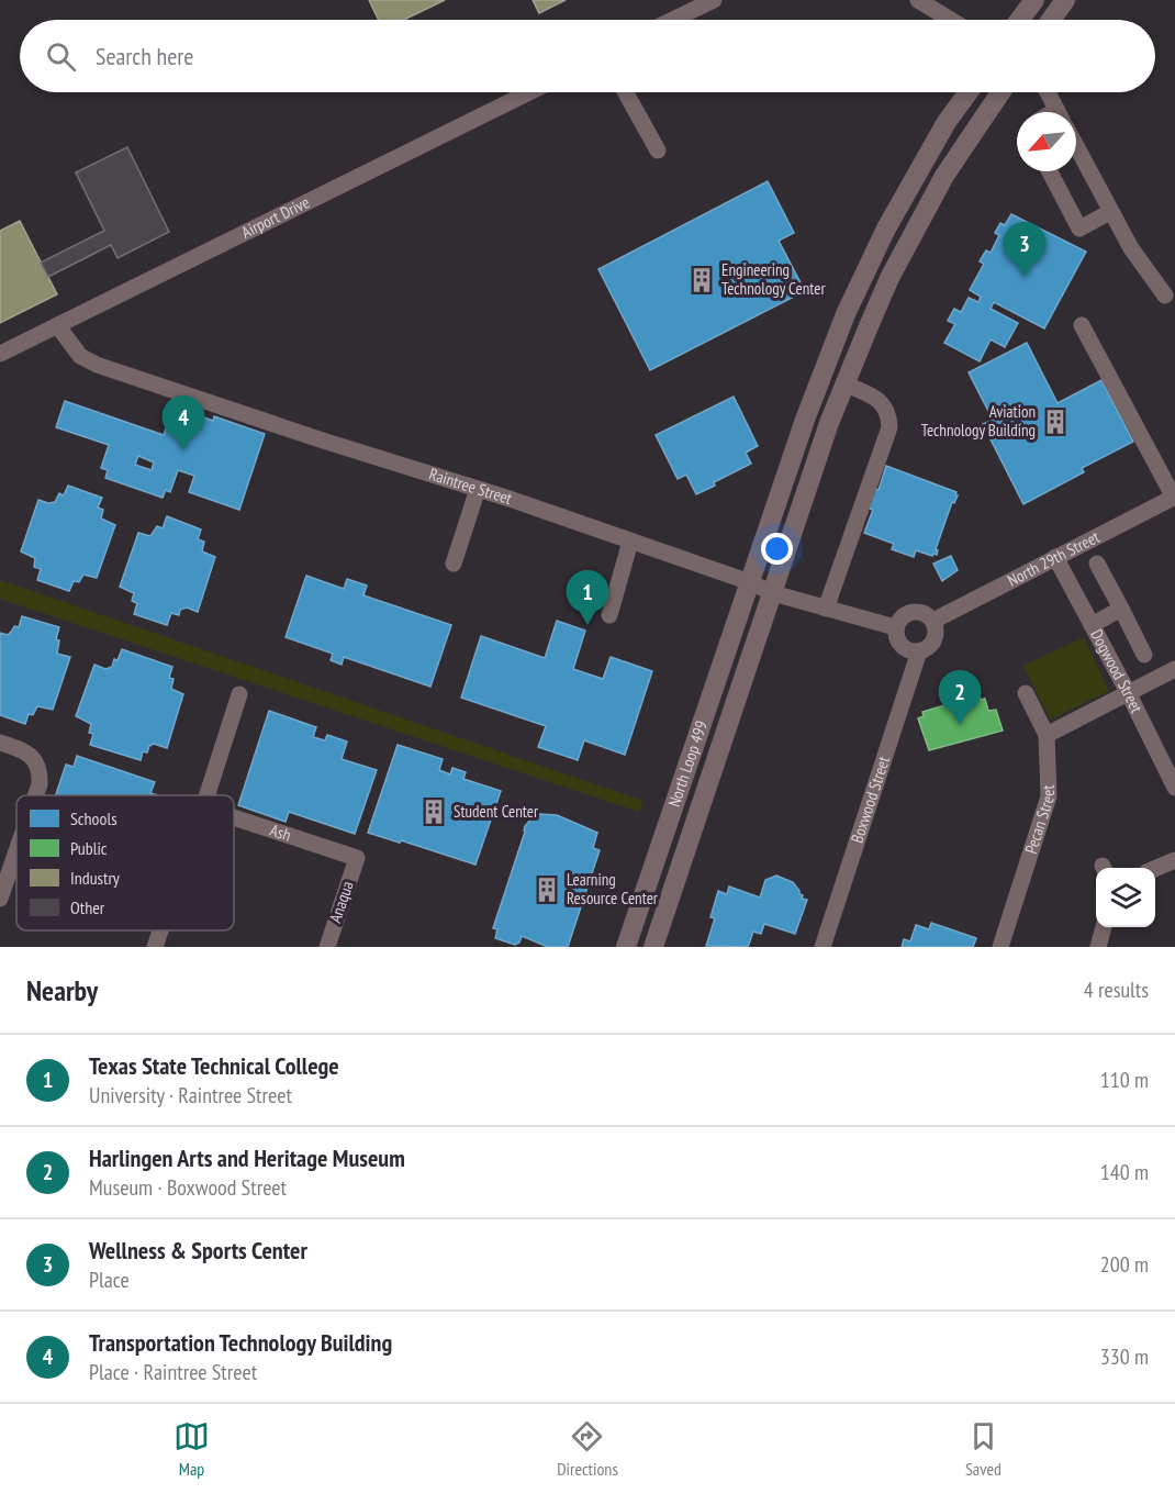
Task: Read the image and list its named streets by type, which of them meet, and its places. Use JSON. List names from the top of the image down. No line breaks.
{"streets":{"main road":["North Loop 499"],"street":["Airport Drive","Raintree Street","North 29th Street","Dogwood Street","Boxwood Street","Pecan Street","Ash","Anaqua"]},"crossings":[["Airport Drive","Raintree Street"],["Raintree Street","North 29th Street"],["Raintree Street","North Loop 499"],["Raintree Street","Boxwood Street"],["North 29th Street","Dogwood Street"],["North 29th Street","Boxwood Street"],["Ash","Anaqua"]],"places":{"building":["Engineering Technology Center","Aviation Technology Building","Student Center","Learning Resource Center"]},"legend":["Schools","Public","Industry","Other"],"north":"bottom left","page":{"search":"Search here","pins":["3","4","1","2"],"heading":["Nearby","4 results"],"list":[{"mark":"1","name":"Texas State Technical College","note":"University · Raintree Street","value":"110 m"},{"mark":"2","name":"Harlingen Arts and Heritage Museum","note":"Museum · Boxwood Street","value":"140 m"},{"mark":"3","name":"Wellness & Sports Center","note":"Place","value":"200 m"},{"mark":"4","name":"Transportation Technology Building","note":"Place · Raintree Street","value":"330 m"}],"nav":["Map","Directions","Saved"]}}
